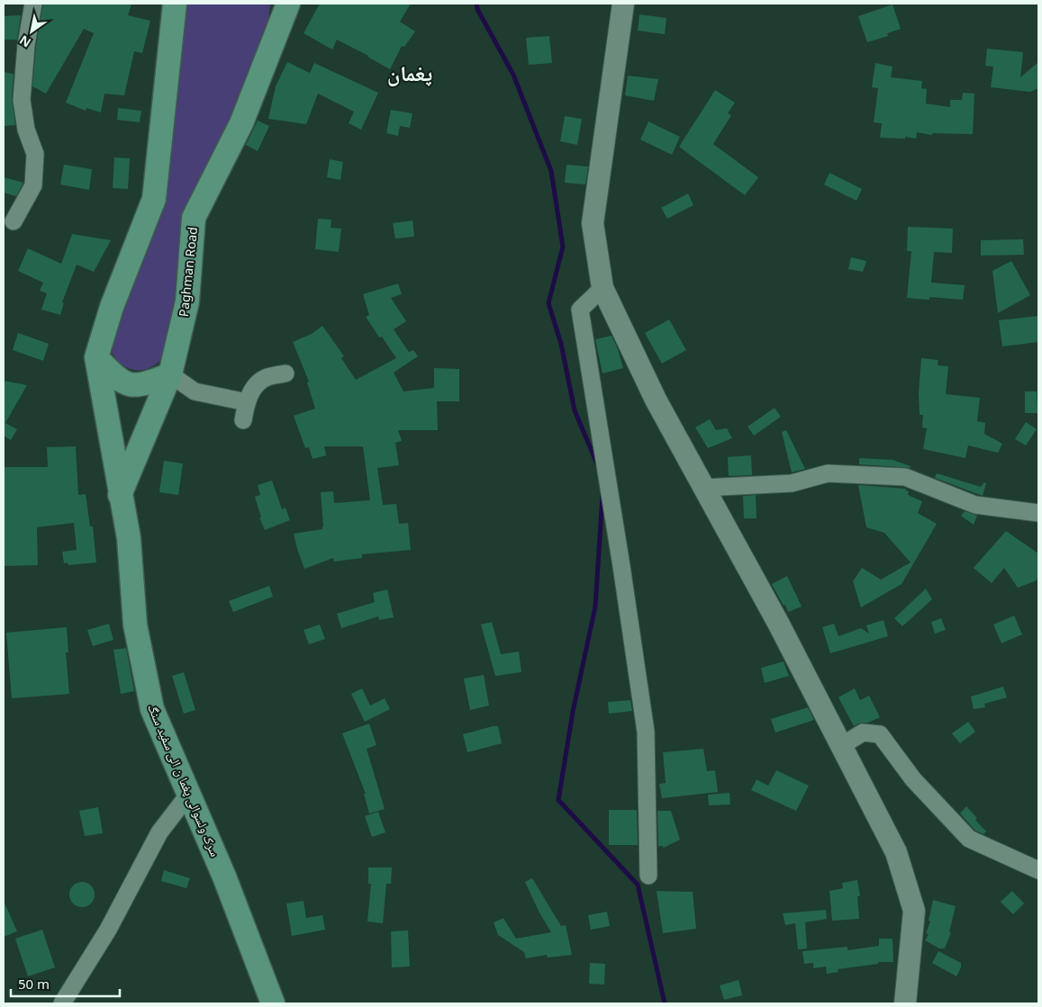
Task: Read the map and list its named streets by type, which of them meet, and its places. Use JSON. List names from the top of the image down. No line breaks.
{"streets":{"main road":["Paghman Road","سرک ولسوالی پغما ن الی سفید سنگ"]},"crossings":[["Paghman Road","سرک ولسوالی پغما ن الی سفید سنگ"]],"districts":["پغمان"],"scale_bar":"50 m","north":"bottom left"}
